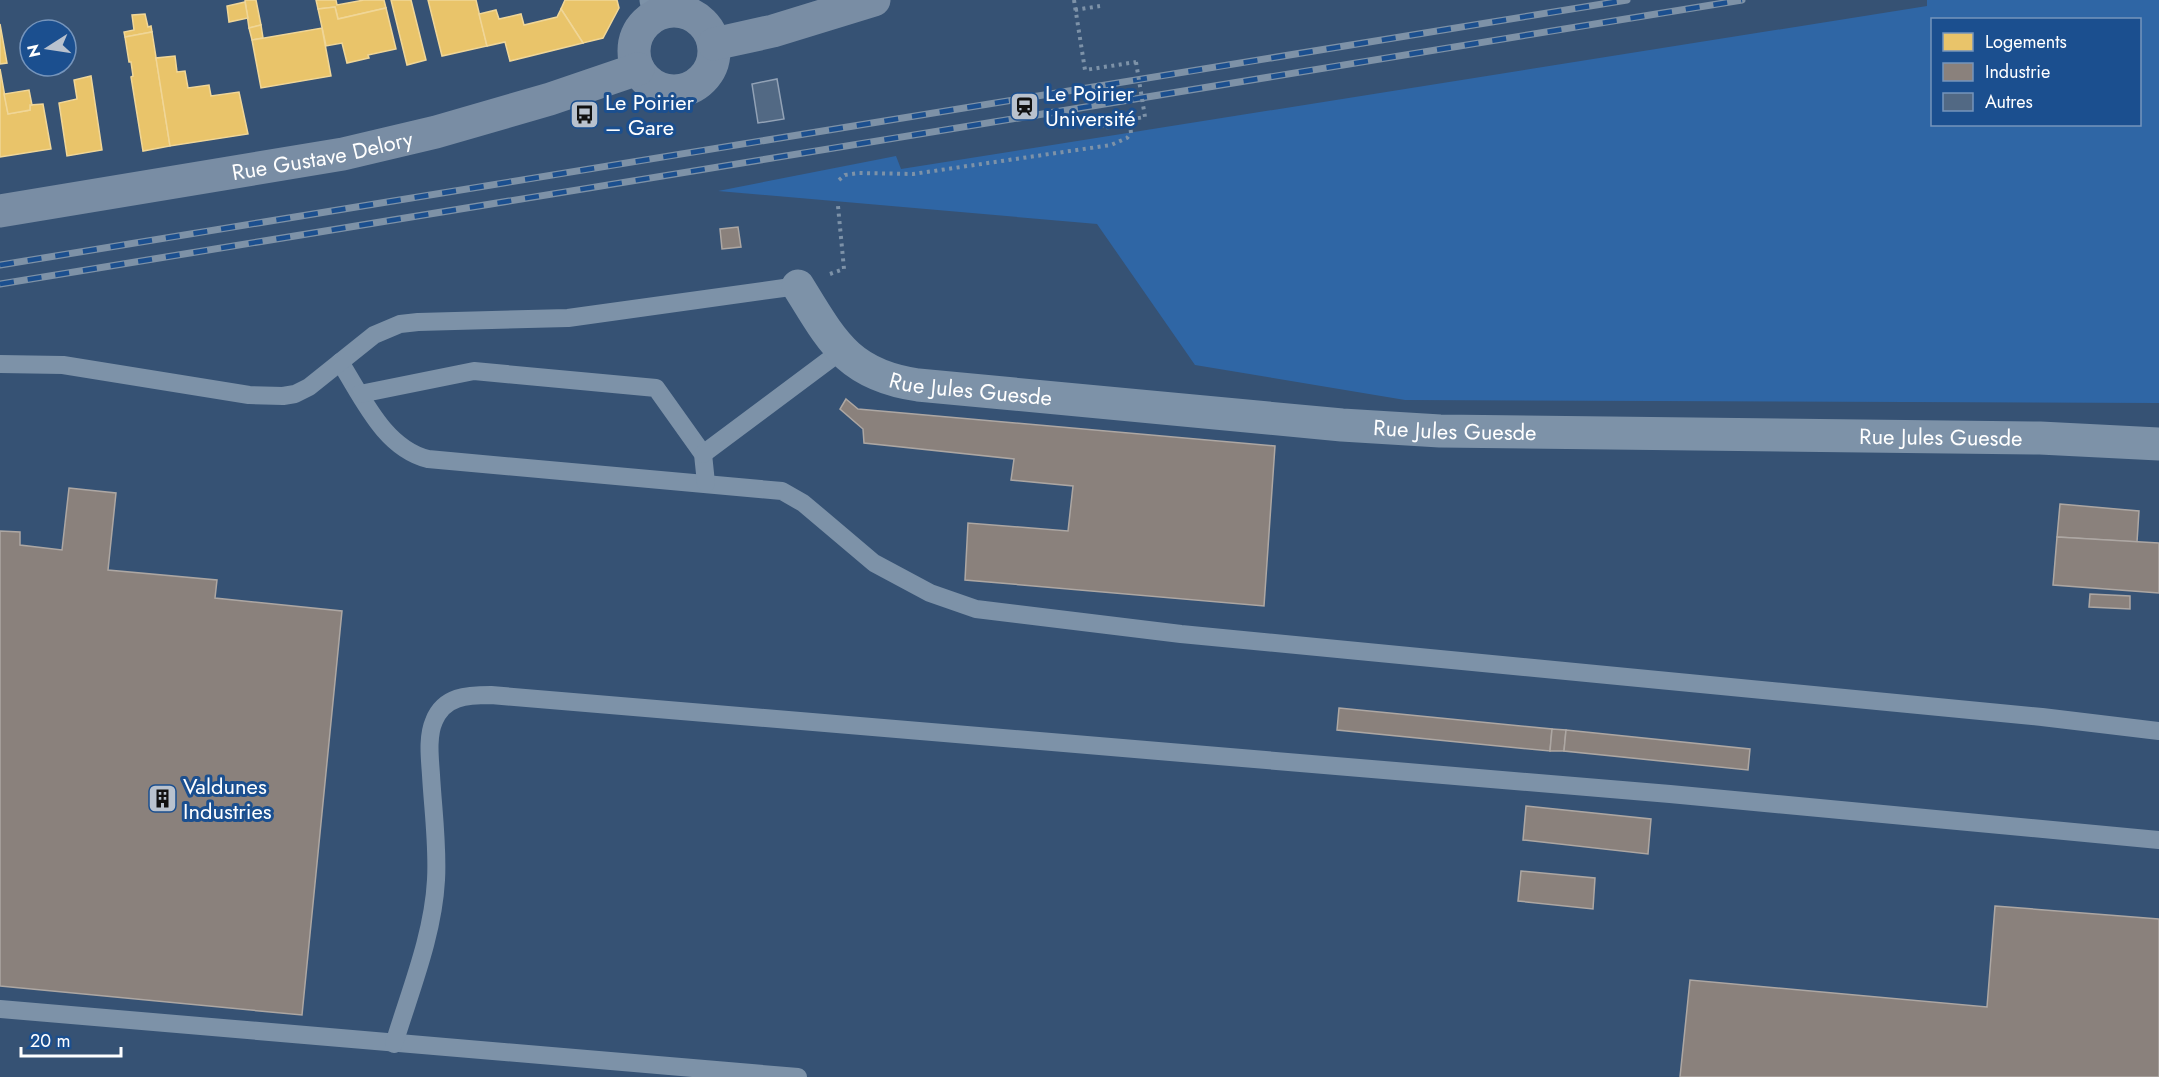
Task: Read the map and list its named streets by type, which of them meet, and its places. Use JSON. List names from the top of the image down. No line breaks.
{"streets":{"street":["Rue Gustave Delory","Rue Jules Guesde"]},"places":{"station":["Le Poirier Université"],"bus stop":["Le Poirier – Gare"],"building":["Valdunes Industries"]},"legend":["Logements","Industrie","Autres"],"scale_bar":"20 m","north":"left"}
